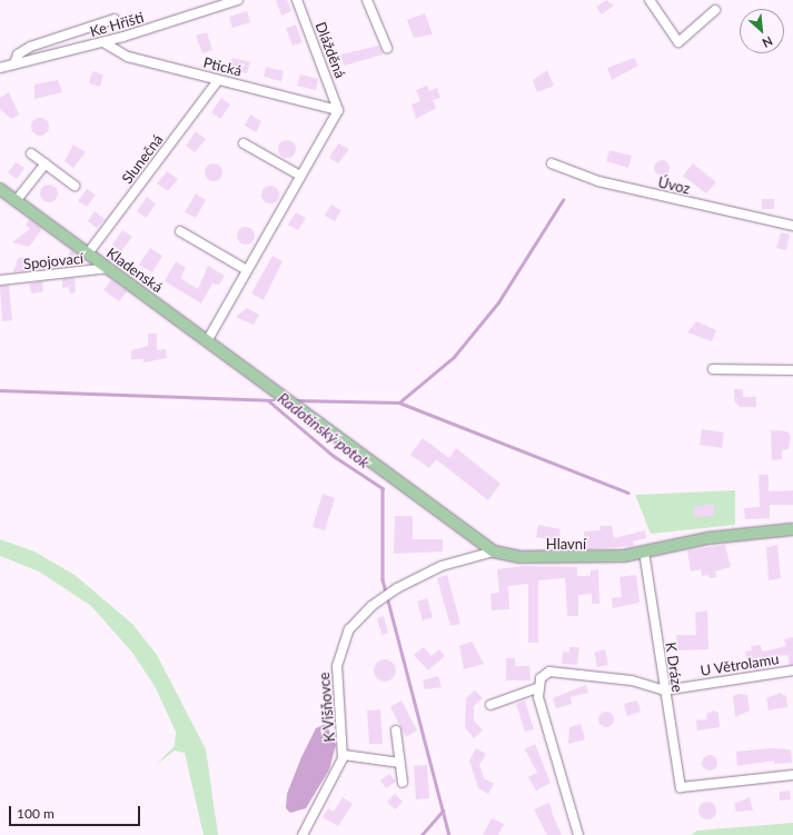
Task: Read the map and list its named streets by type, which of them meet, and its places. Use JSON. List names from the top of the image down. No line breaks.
{"streets":{"main road":["Kladenská","Hlavní"],"street":["Ke Hřišti","Dlážděná","Ptická","Slunečná","Úvoz","Spojovací","U Větrolamu","K Dráze","K Višňovce"]},"crossings":[["Ke Hřišti","Ptická"],["Dlážděná","Ptická"],["Ptická","Slunečná"],["Slunečná","Kladenská"],["Spojovací","Kladenská"],["Kladenská","Hlavní"],["Hlavní","K Dráze"],["Hlavní","K Višňovce"],["U Větrolamu","K Dráze"]],"water":["Radotínský potok"],"scale_bar":"100 m","north":"bottom right"}
